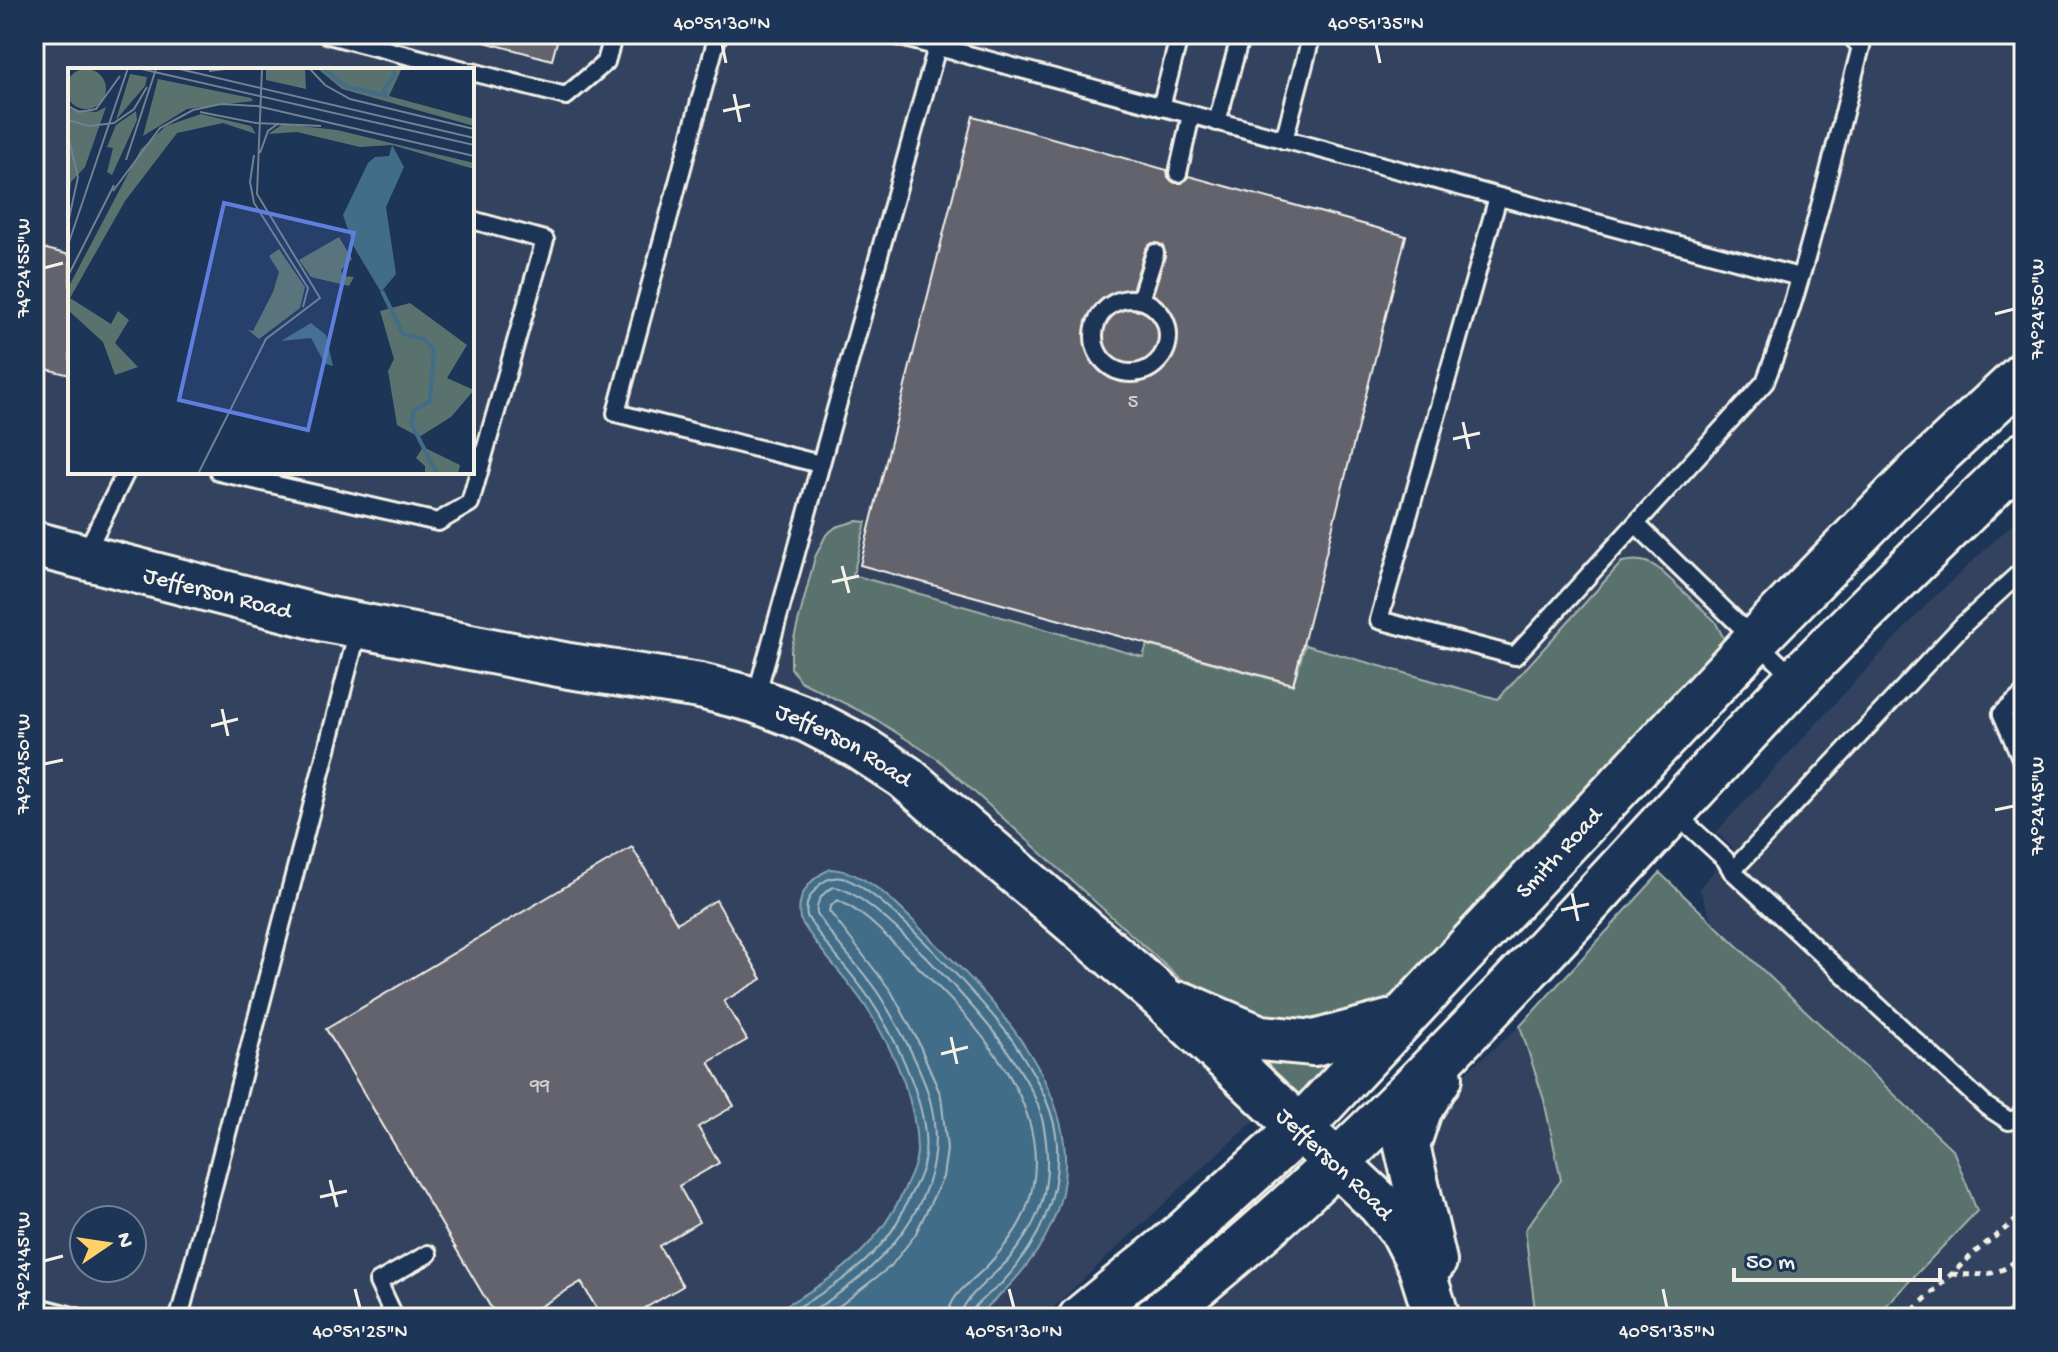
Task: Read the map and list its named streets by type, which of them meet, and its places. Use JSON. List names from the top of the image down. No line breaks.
{"streets":{"main road":["Jefferson Road","Smith Road"]},"crossings":[["Jefferson Road","Smith Road"]],"house_numbers":["5","99"],"scale_bar":"50 m","north":"right","coordinates":["40°51'30\"N","40°51'35\"N","74°24'55\"W","74°24'50\"W","74°24'45\"W","40°51'25\"N"]}
